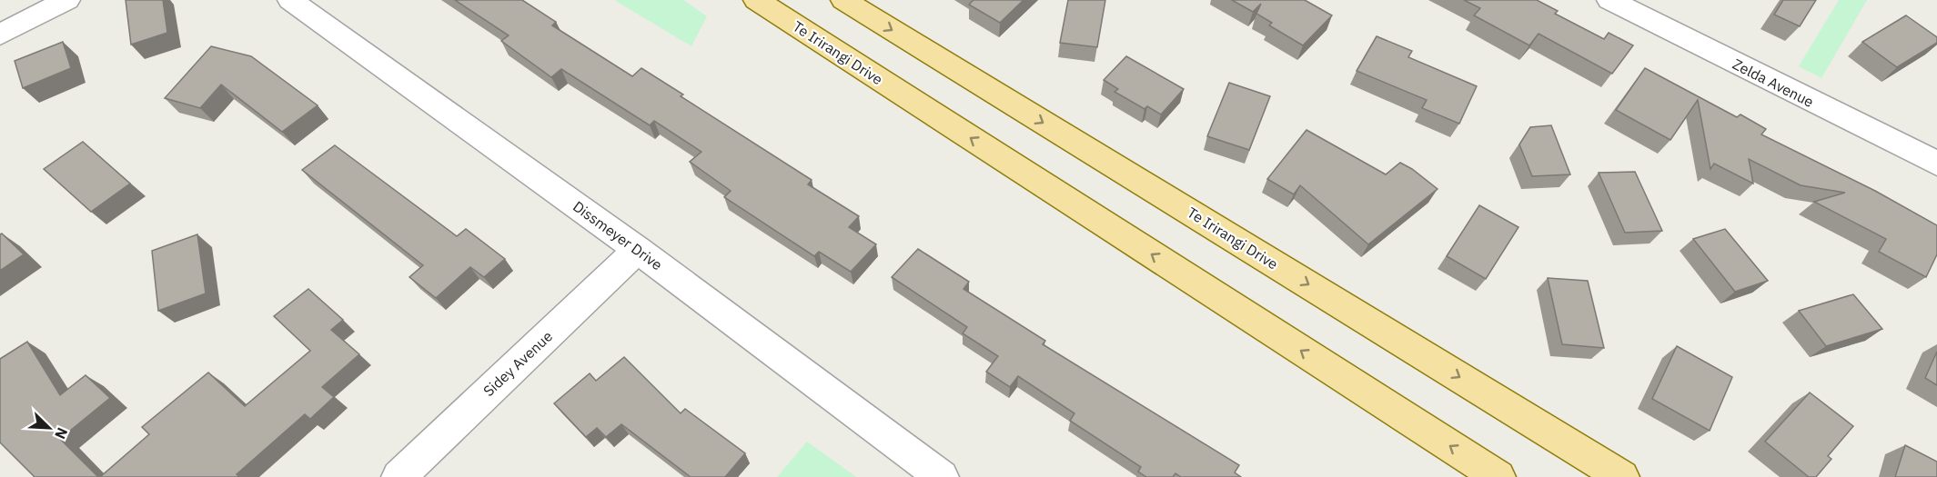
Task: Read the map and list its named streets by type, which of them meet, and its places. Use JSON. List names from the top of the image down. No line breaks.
{"streets":{"main road":["Te Irirangi Drive"],"street":["Zelda Avenue","Dissmeyer Drive","Sidey Avenue"]},"crossings":[["Dissmeyer Drive","Sidey Avenue"]],"north":"bottom right"}
